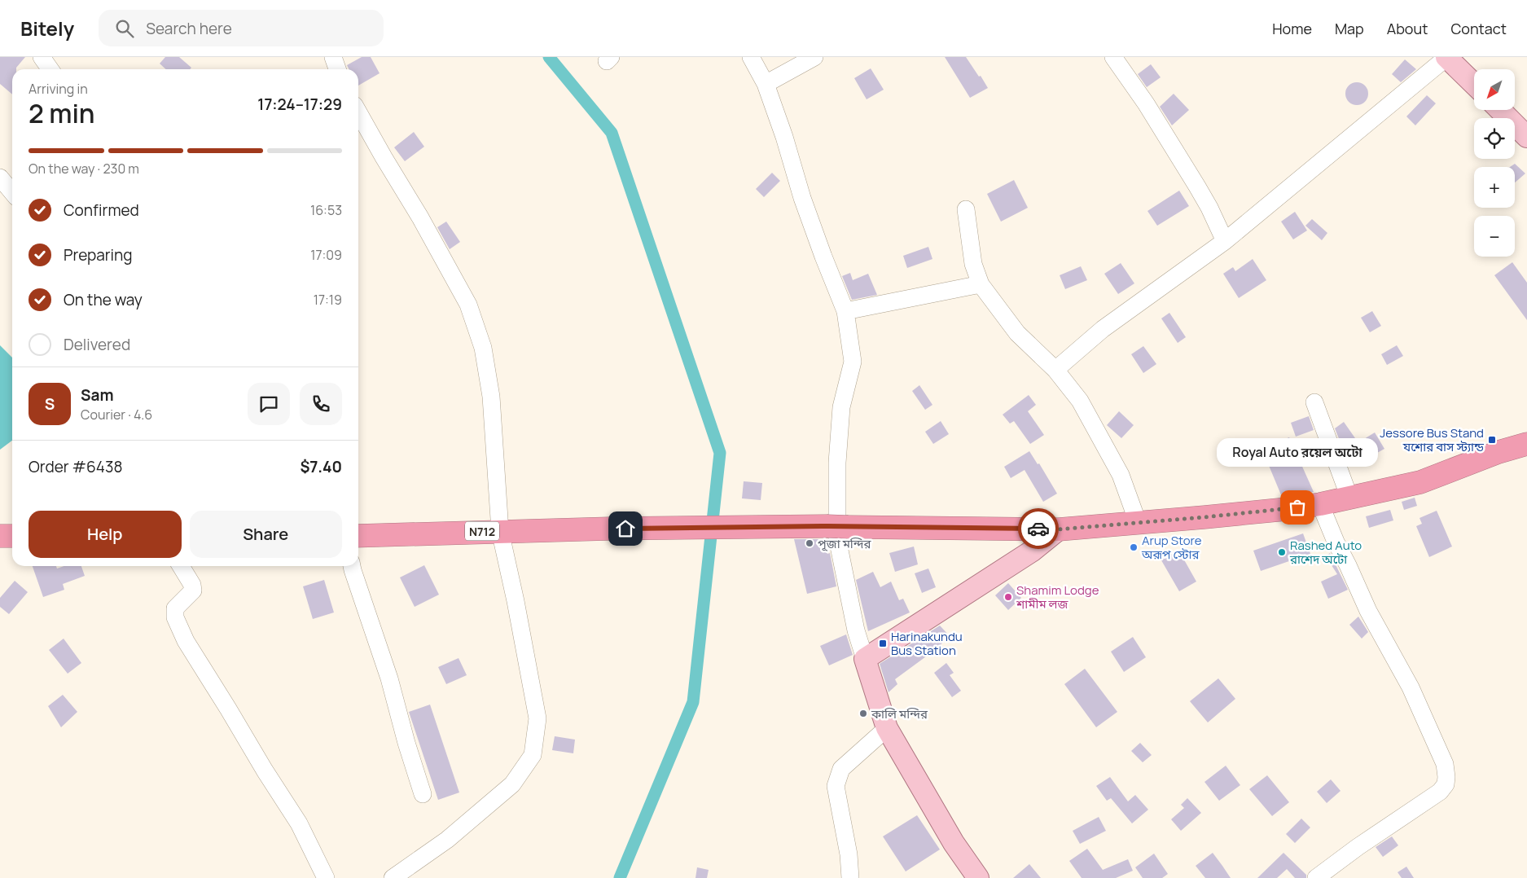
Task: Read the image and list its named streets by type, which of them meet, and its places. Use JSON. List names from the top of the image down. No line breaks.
{"streets":{"highway":["N712"]},"places":{"transit":["Jessore Bus Stand যশোর বাস স্ট্যান্ড","Harinakundu Bus Station"],"other":["Royal Auto রয়েল অটো","পূজা মন্দির","Arup Store অরূপ স্টোর","Rashed Auto রাশেদ অটো","Shamim Lodge শামীম লজ","কালি মন্দির"]},"north":"bottom left","page":{"header":"Bitely","search":"Search here","nav":["Home","Map","About","Contact"],"map_buttons":["+","−"],"heading":["2 min","Arriving in","17:24–17:29"],"panel":["Sam","Courier · 4.6","Order #6438","$7.40"],"bar":"On the way · 230 m","list":[["Confirmed","16:53"],["Preparing","17:09"],["On the way","17:19"],"Delivered"],"round":"S","bubble":"Royal Auto রয়েল অটো","buttons":["Help","Share"]}}
